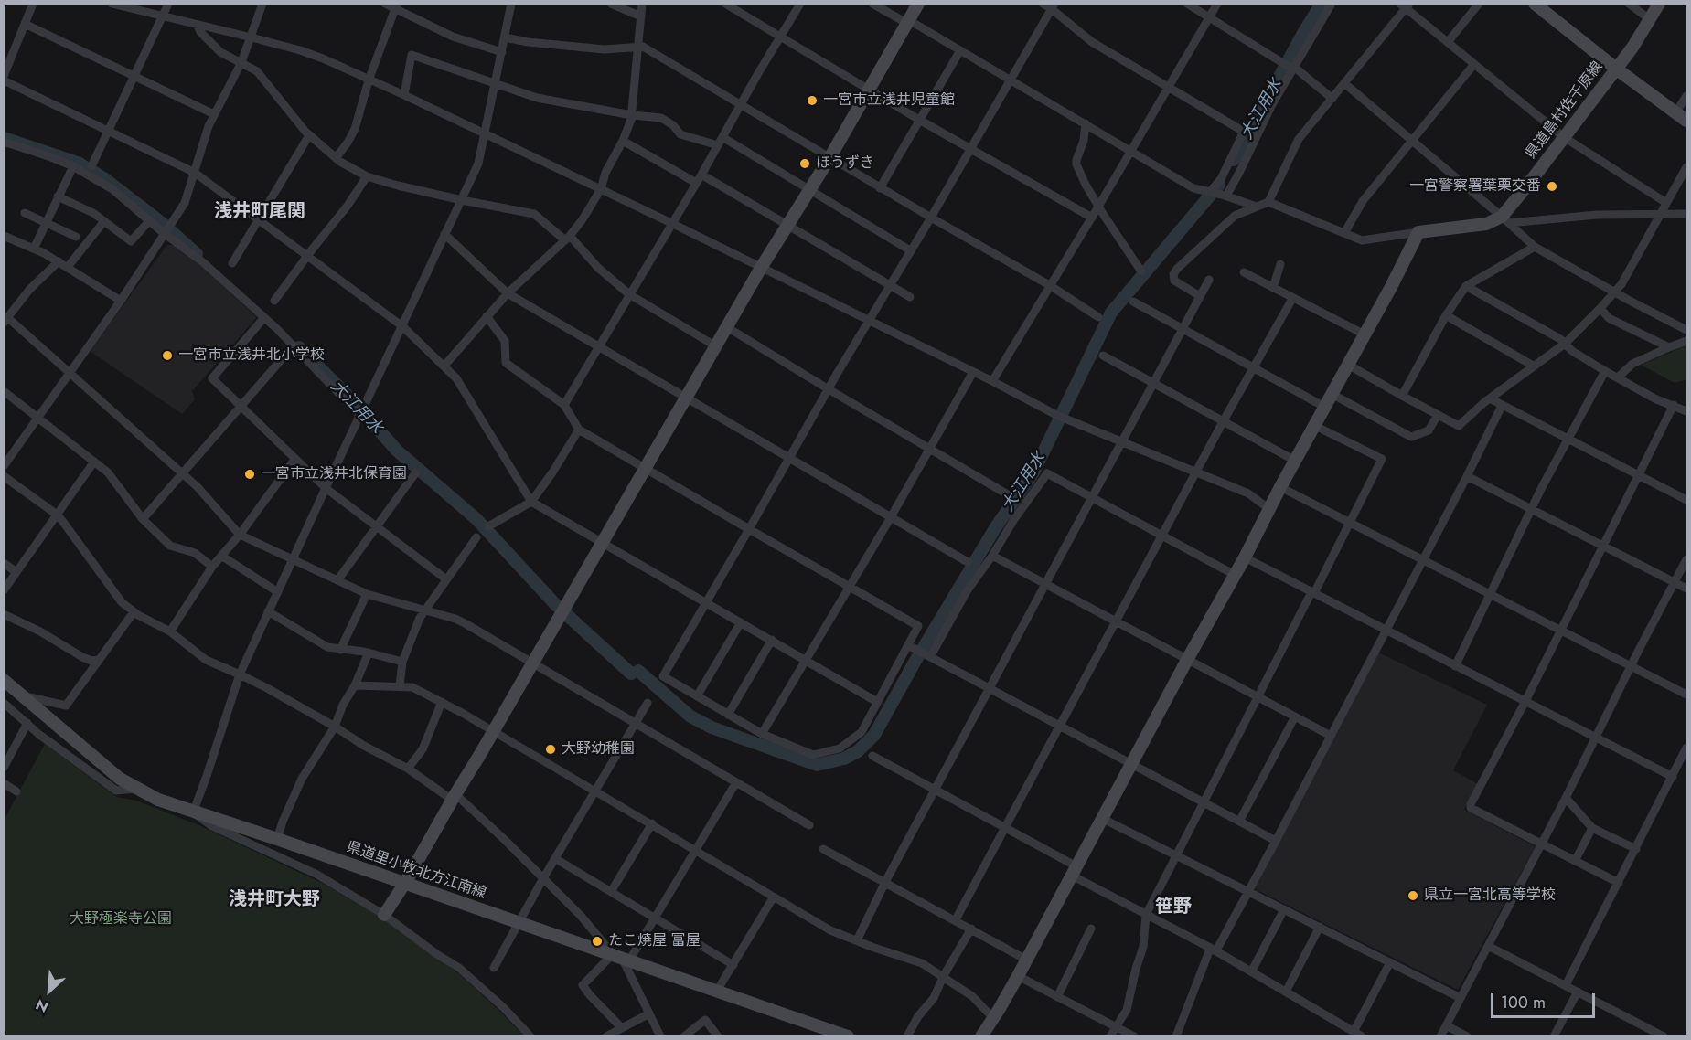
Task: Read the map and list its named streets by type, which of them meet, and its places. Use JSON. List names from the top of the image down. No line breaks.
{"streets":{"street":["県道島村佐千原線","県道里小牧北方江南線"]},"districts":["浅井町尾関","浅井町大野","笹野"],"water":["大江用水"],"parks":["大野極楽寺公園"],"places":["一宮市立浅井児童館","ほうずき","一宮警察署葉栗交番","一宮市立浅井北小学校","一宮市立浅井北保育園","大野幼稚園","県立一宮北高等学校","たこ焼屋 富屋"],"scale_bar":"100 m","north":"bottom left"}
